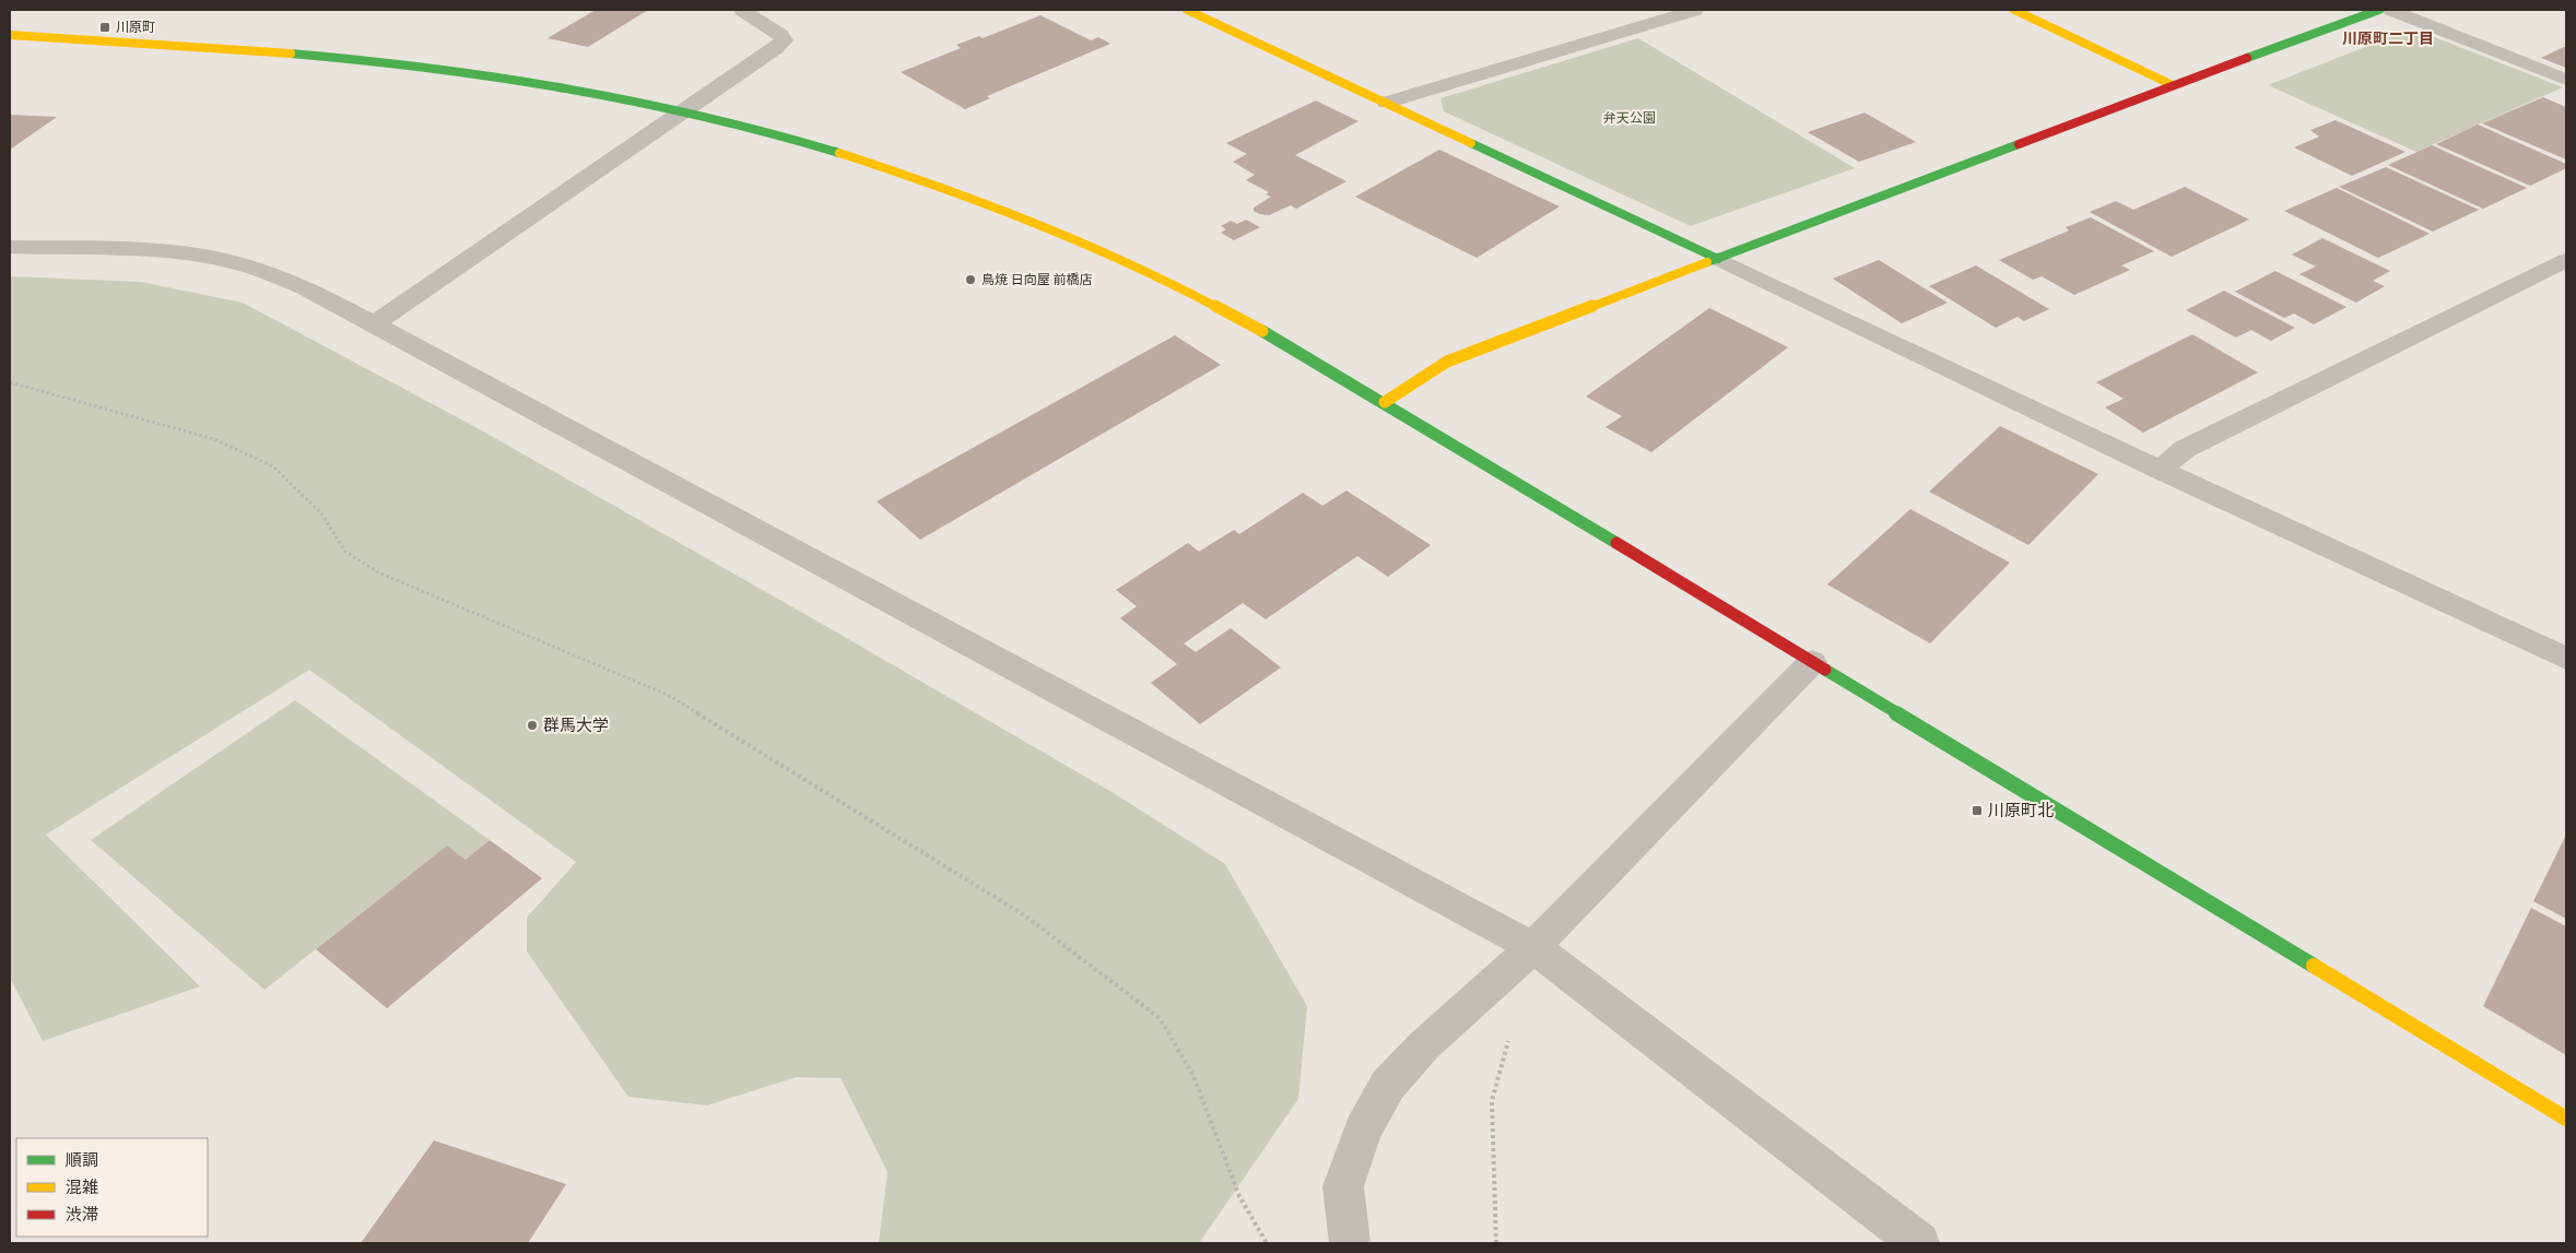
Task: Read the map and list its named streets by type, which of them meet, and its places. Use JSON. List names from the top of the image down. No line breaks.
{"districts":["川原町二丁目"],"parks":["弁天公園"],"places":{"transit":["川原町","川原町北"],"other":["鳥焼 日向屋 前橋店","群馬大学"]},"legend":["順調","混雑","渋滞"]}
